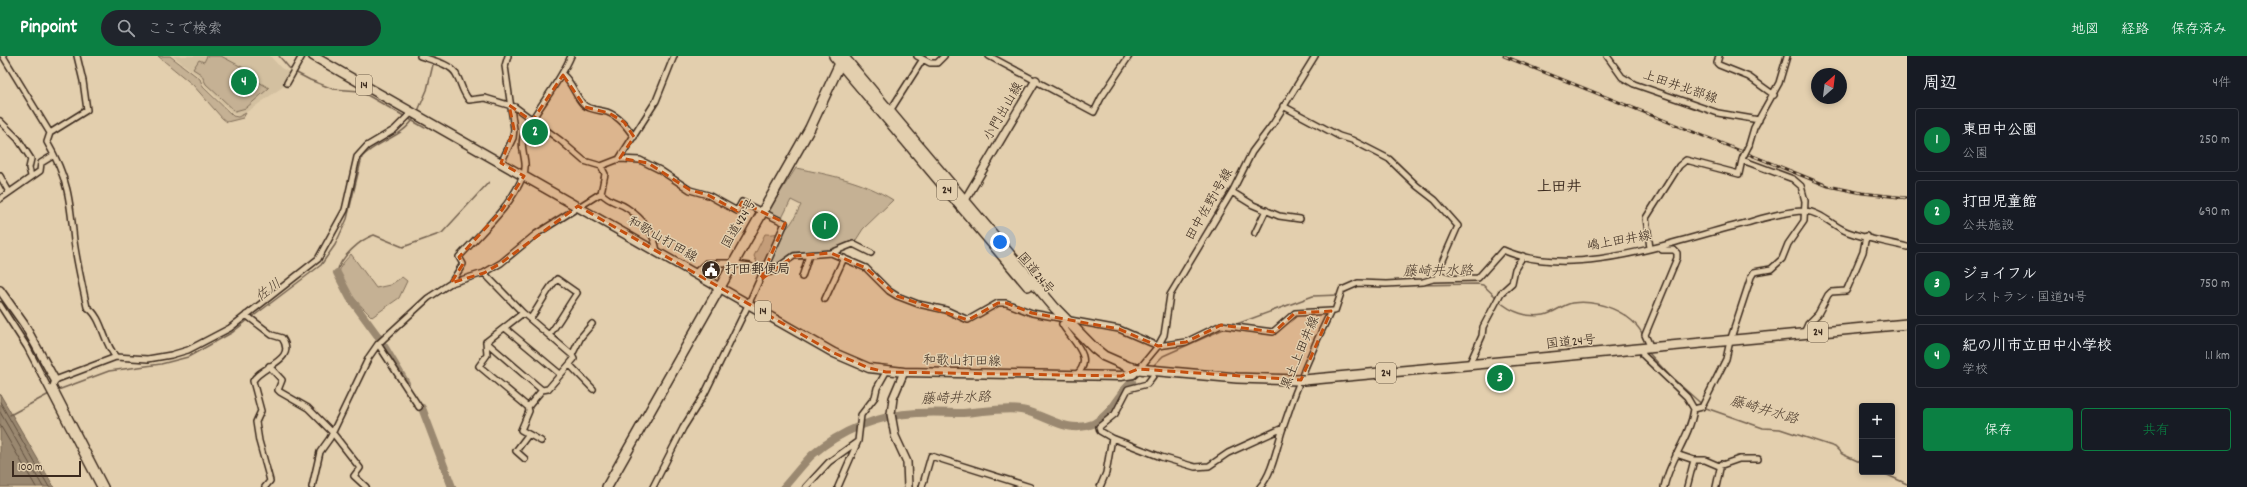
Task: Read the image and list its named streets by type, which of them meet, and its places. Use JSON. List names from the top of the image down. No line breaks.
{"streets":{"highway":["24","国道424号","国道24号"],"main road":["14","和歌山打田線"],"street":["上田井北部線","小門出山線","田中佐野1号線","嶋上田井線","黒土上田井線"]},"crossings":[["小門出山線","国道24号"],["田中佐野1号線","和歌山打田線"],["田中佐野1号線","国道24号"],["田中佐野1号線","黒土上田井線"],["国道424号","和歌山打田線"],["国道424号","国道24号"],["和歌山打田線","国道24号"],["嶋上田井線","黒土上田井線"]],"districts":["上田井"],"water":["藤崎井水路","佐川"],"places":{"public building":["打田郵便局"]},"scale_bar":"100 m","north":"top right","page":{"header":"Pinpoint","search":"ここで検索","nav":["地図","経路","保存済み"],"heading":["周辺","4件"],"pins":["4","2","1","3"],"list":[{"mark":"1","name":"東田中公園","note":"公園","value":"250 m"},{"mark":"2","name":"打田児童館","note":"公共施設","value":"690 m"},{"mark":"3","name":"ジョイフル","note":"レストラン · 国道24号","value":"750 m"},{"mark":"4","name":"紀の川市立田中小学校","note":"学校","value":"1.1 km"}],"buttons":["保存","共有"],"map_buttons":["+","−"],"scale":"100 m"}}
